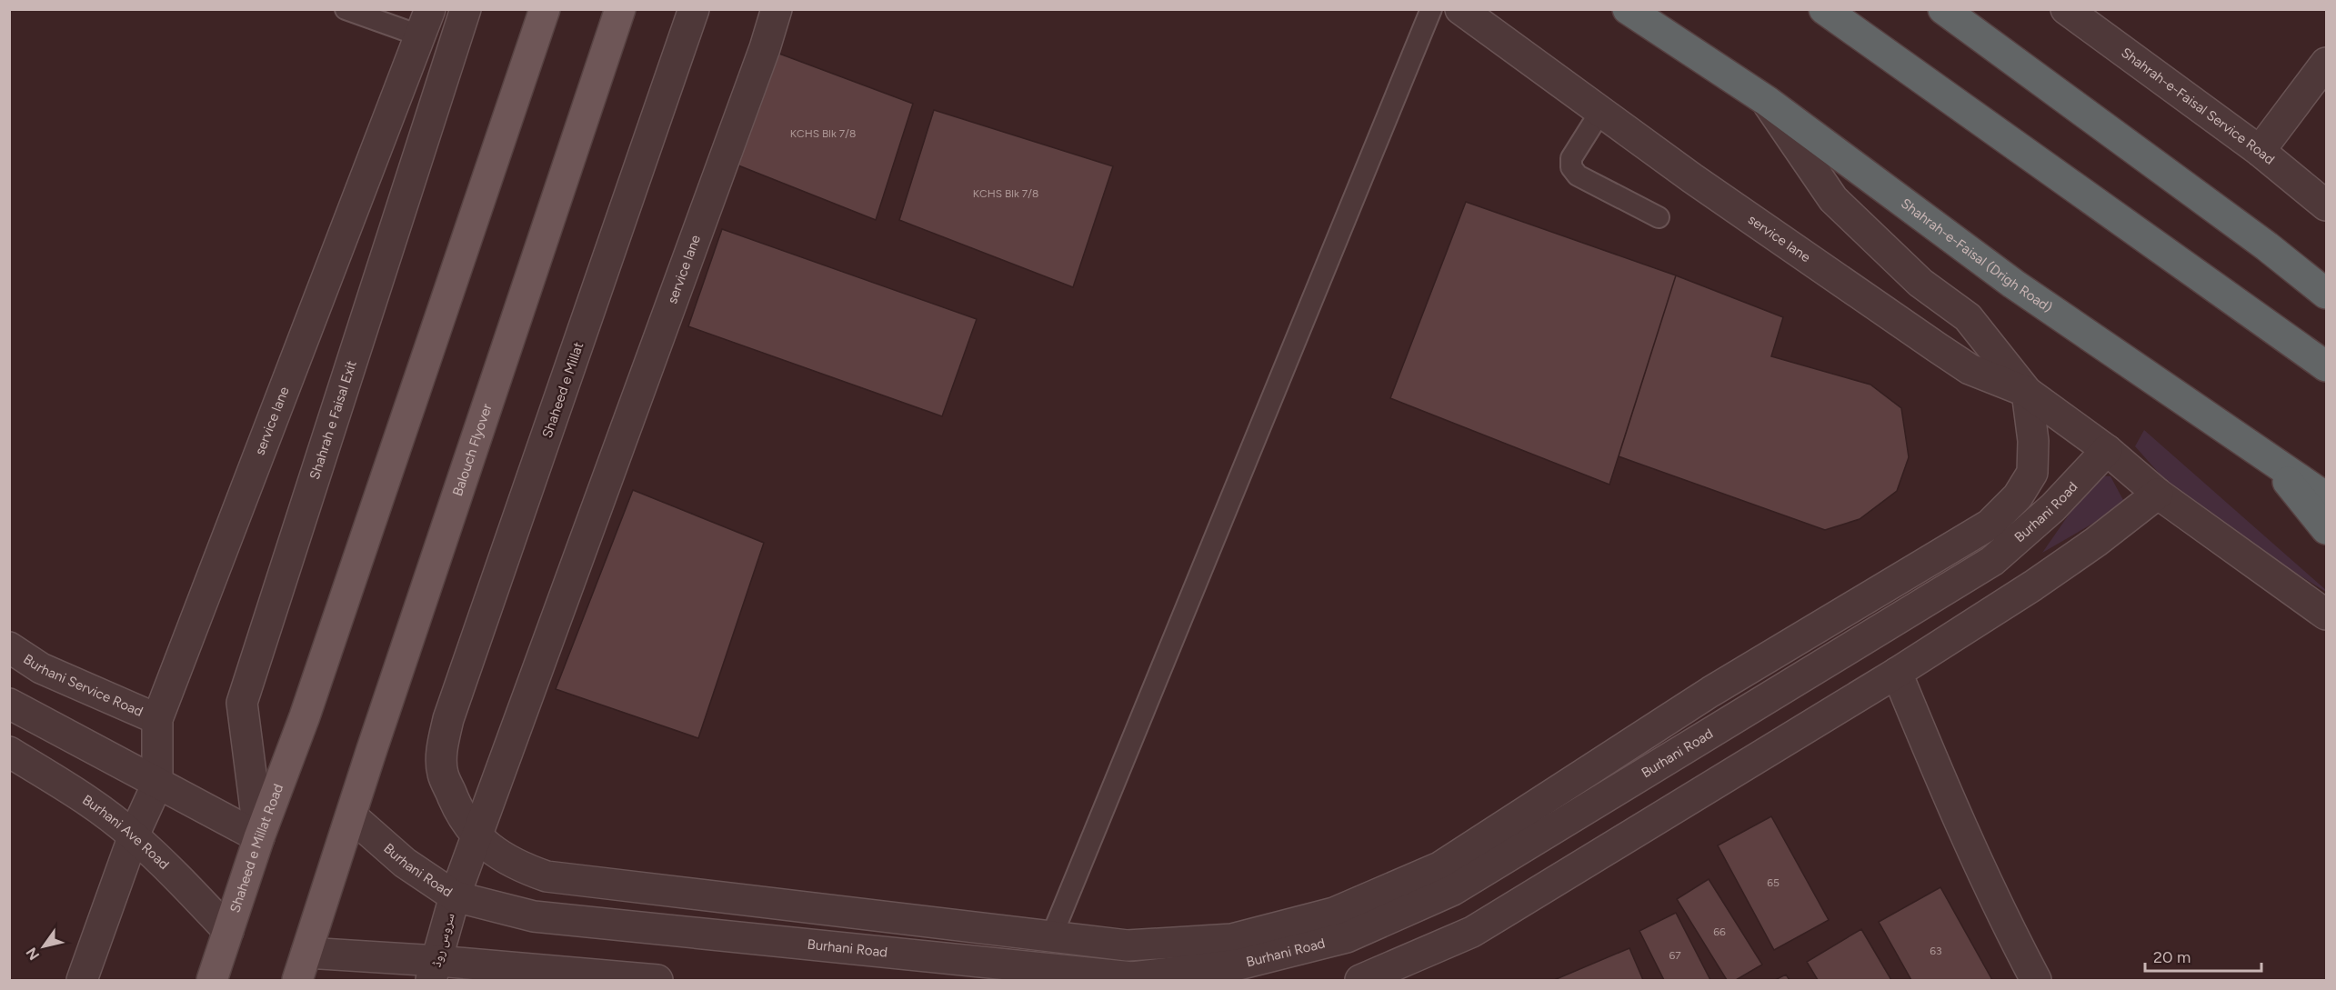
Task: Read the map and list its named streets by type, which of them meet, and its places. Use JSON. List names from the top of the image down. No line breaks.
{"streets":{"highway":["Shahrah-e-Faisal (Drigh Road)"],"main road":["Balouch Flyover","Shaheed e Millat Road"],"street":["Shahrah-e-Faisal Service Road","service lane","Shaheed e Millat","Shahrah e Faisal Exit","Burhani Road","Burhani Service Road","Burhani Ave Road","سروس روڈ"]},"crossings":[["service lane","Shaheed e Millat"],["service lane","Burhani Road"],["service lane","Burhani Service Road"],["service lane","Burhani Ave Road"],["service lane","سروس روڈ"],["Shaheed e Millat","سروس روڈ"],["Shahrah e Faisal Exit","Shaheed e Millat Road"],["Balouch Flyover","Burhani Road"],["Burhani Road","سروس روڈ"],["Burhani Ave Road","Shaheed e Millat Road"]],"house_numbers":["KCHS Blk 7/8","KCHS Blk 7/8","65","66","63","67"],"scale_bar":"20 m","north":"bottom left"}
